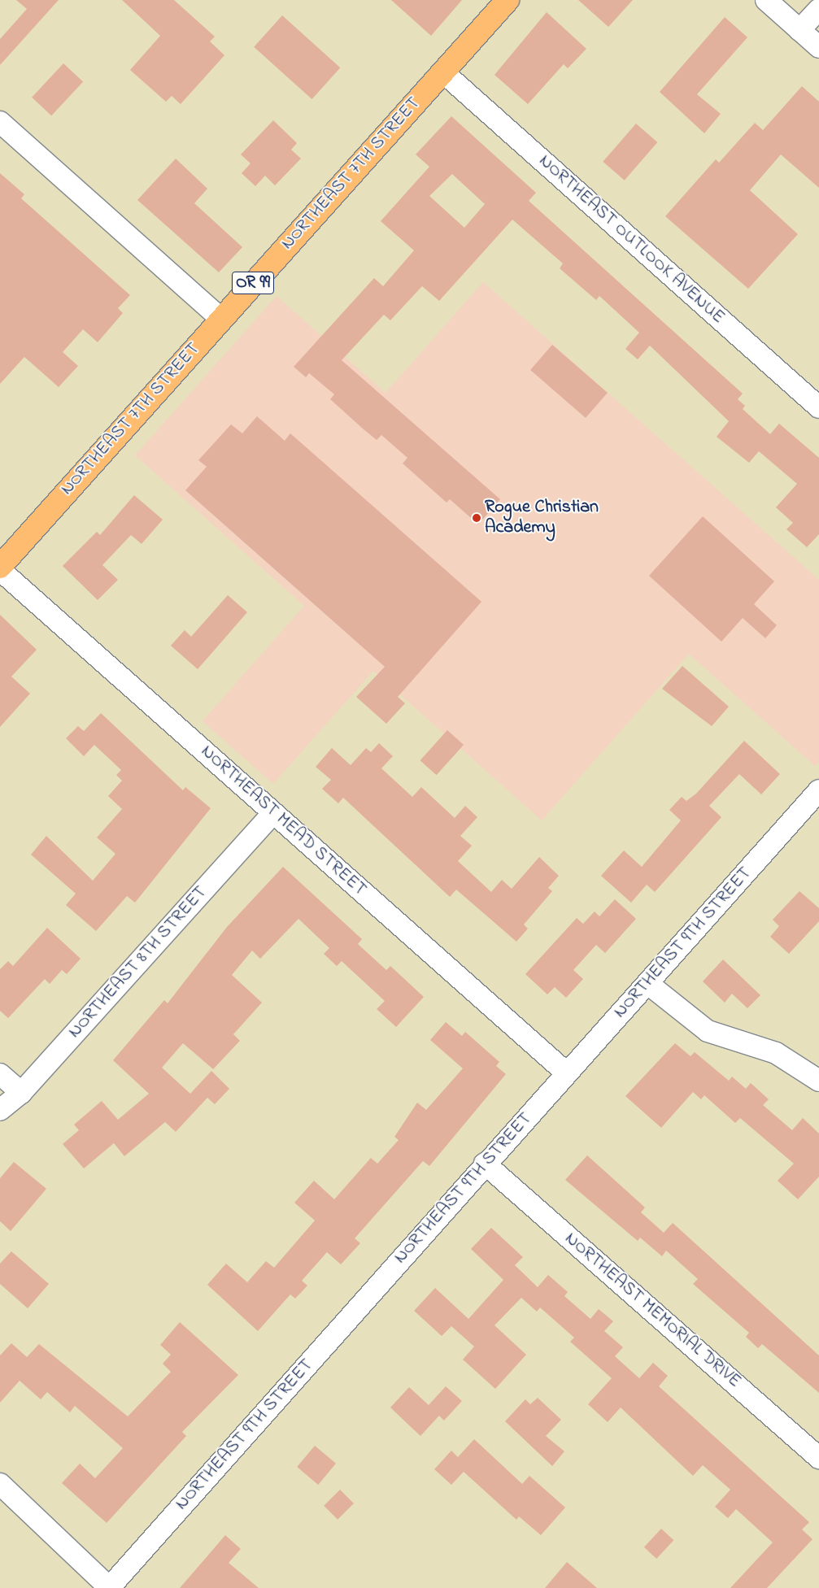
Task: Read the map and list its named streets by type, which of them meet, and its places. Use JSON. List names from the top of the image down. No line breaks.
{"streets":{"highway":["NORTHEAST 7TH STREET","OR 99"],"street":["NORTHEAST OUTLOOK AVENUE","NORTHEAST MEAD STREET","NORTHEAST 9TH STREET","NORTHEAST 8TH STREET","NORTHEAST MEMORIAL DRIVE"]},"crossings":[["NORTHEAST 7TH STREET","NORTHEAST OUTLOOK AVENUE"],["NORTHEAST MEAD STREET","NORTHEAST 9TH STREET"],["NORTHEAST MEAD STREET","NORTHEAST 8TH STREET"],["NORTHEAST 9TH STREET","NORTHEAST MEMORIAL DRIVE"]],"places":["Rogue Christian Academy"]}
